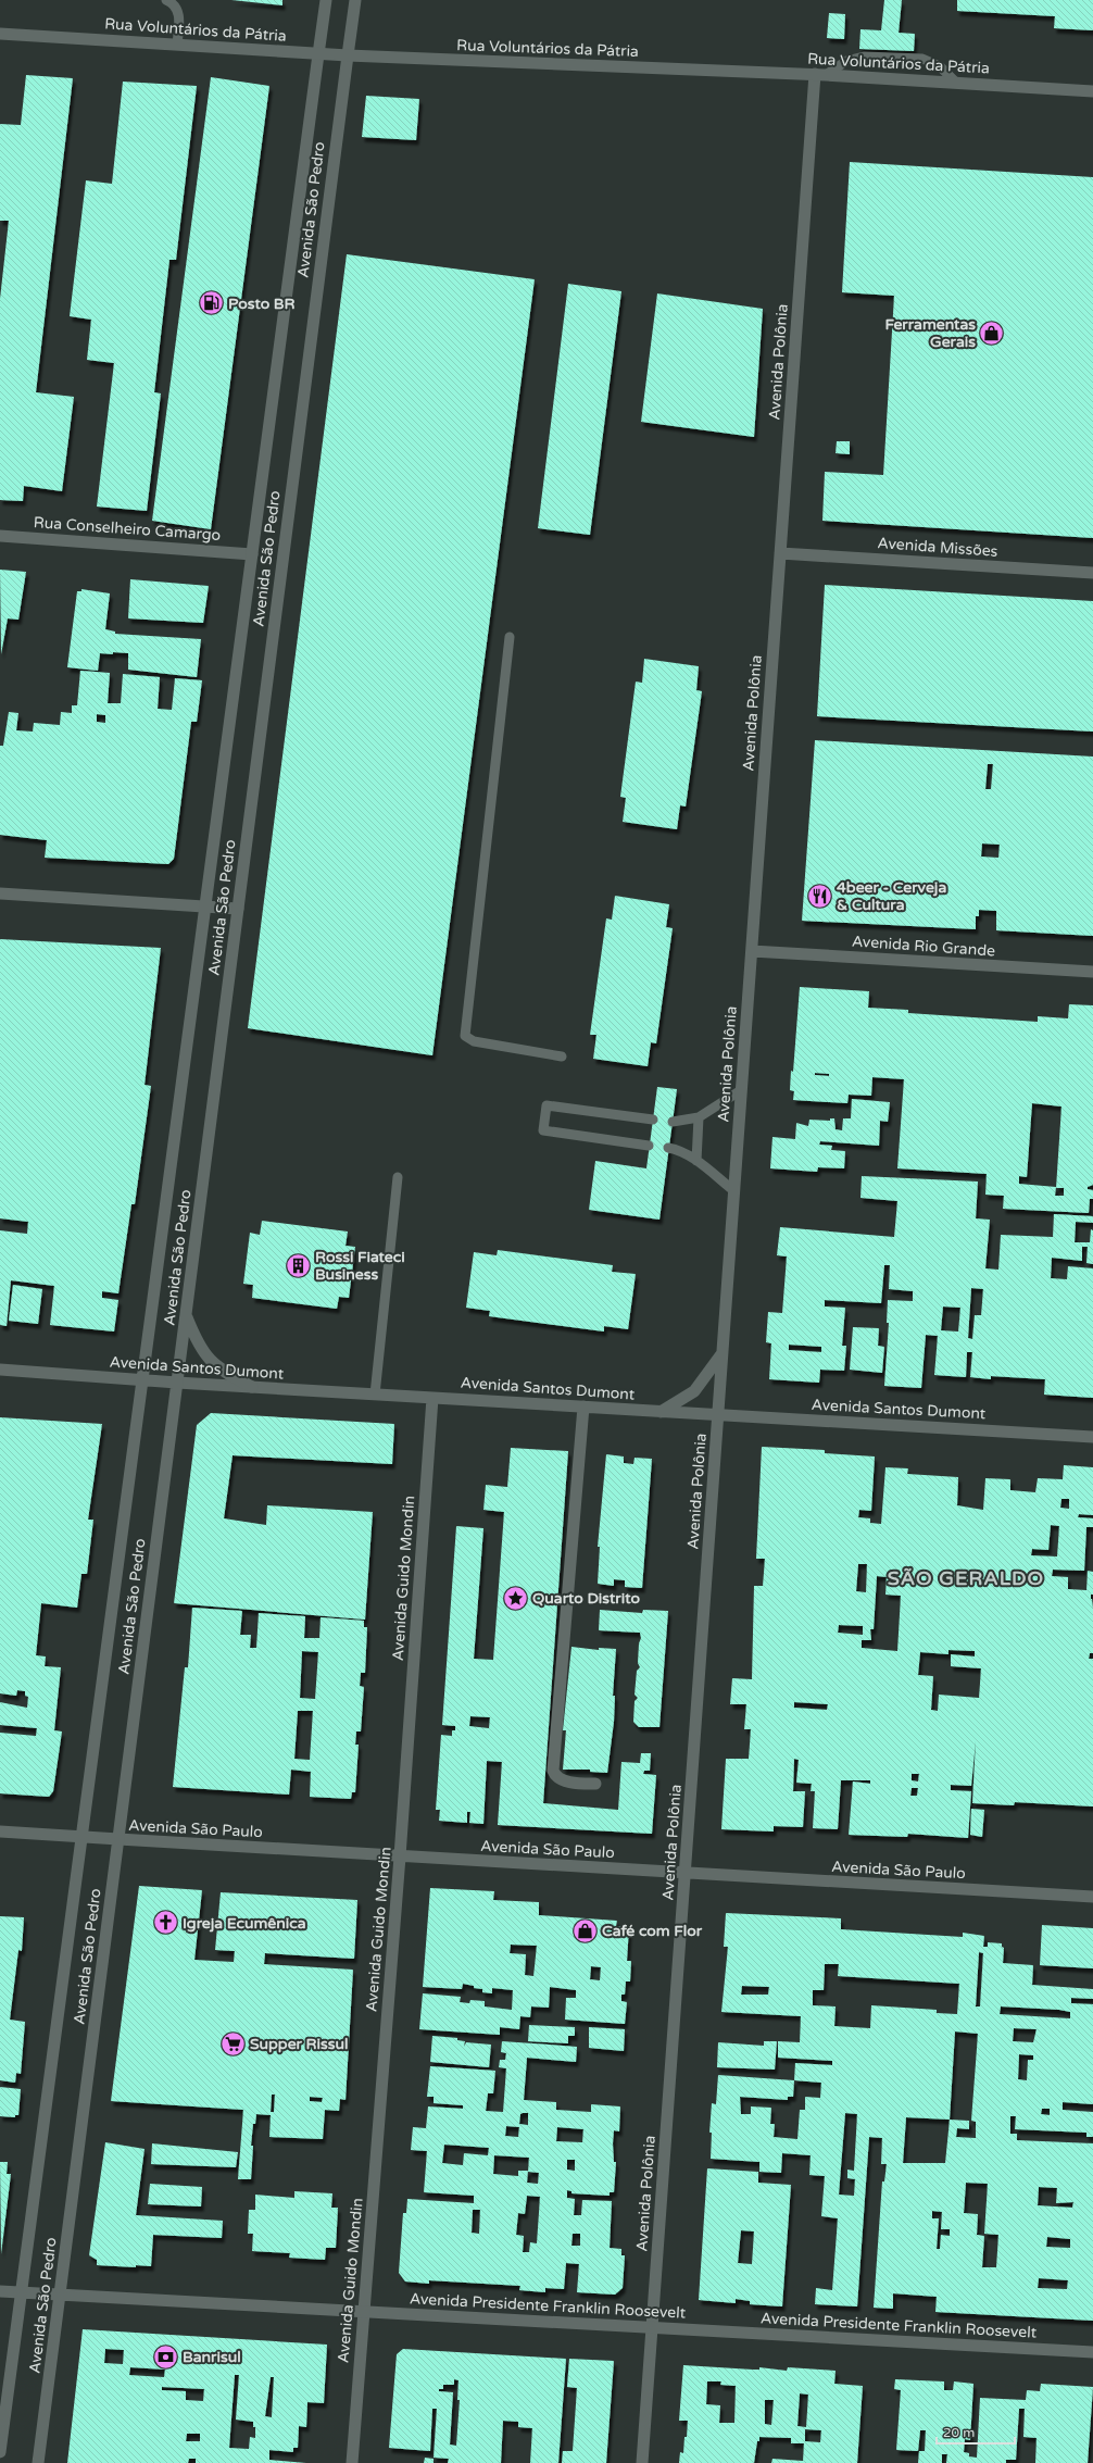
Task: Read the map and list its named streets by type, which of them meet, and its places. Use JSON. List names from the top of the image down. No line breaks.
{"streets":{"street":["Rua Voluntários da Pátria","Avenida São Pedro","Avenida Polônia","Rua Conselheiro Camargo","Avenida Missões","Avenida Rio Grande","Avenida Santos Dumont","Avenida Guido Mondin","Avenida São Paulo","Avenida Presidente Franklin Roosevelt"]},"crossings":[["Rua Voluntários da Pátria","Avenida São Pedro"],["Rua Voluntários da Pátria","Avenida Polônia"],["Avenida São Pedro","Rua Conselheiro Camargo"],["Avenida São Pedro","Avenida Santos Dumont"],["Avenida São Pedro","Avenida São Paulo"],["Avenida São Pedro","Avenida Presidente Franklin Roosevelt"],["Avenida Polônia","Avenida Missões"],["Avenida Polônia","Avenida Rio Grande"],["Avenida Polônia","Avenida Santos Dumont"],["Avenida Polônia","Avenida São Paulo"],["Avenida Polônia","Avenida Presidente Franklin Roosevelt"],["Avenida Santos Dumont","Avenida Guido Mondin"],["Avenida Guido Mondin","Avenida São Paulo"],["Avenida Guido Mondin","Avenida Presidente Franklin Roosevelt"]],"districts":["SÃO GERALDO"],"places":{"fuel station":["Posto BR"],"shop":["Ferramentas Gerais","Café com Flor"],"restaurant":["4beer - Cerveja & Cultura"],"building":["Rossi Fiateci Business"],"place":["Quarto Distrito"],"church":["Igreja Ecumênica"],"supermarket":["Supper Rissul"],"bank":["Banrisul"]},"scale_bar":"20 m"}
